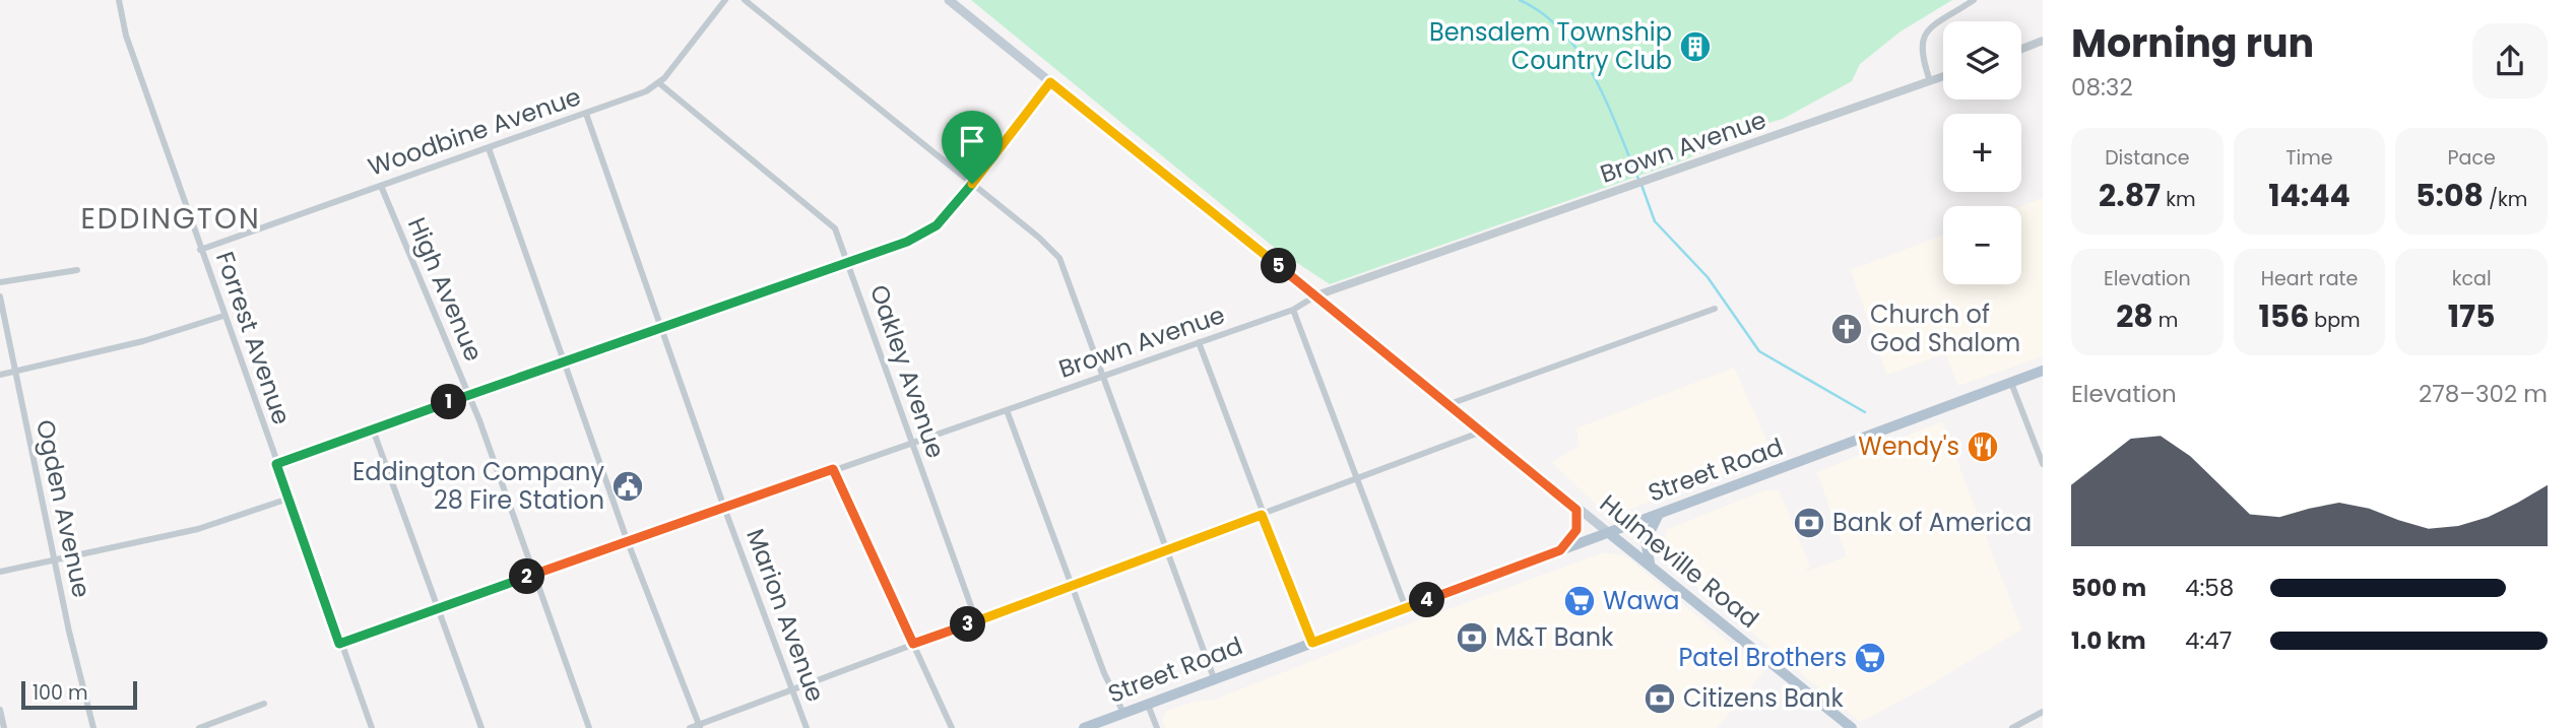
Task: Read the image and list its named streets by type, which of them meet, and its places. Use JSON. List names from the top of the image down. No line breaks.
{"streets":{"main road":["Street Road","Hulmeville Road"],"street":["Woodbine Avenue","Brown Avenue","High Avenue","Forrest Avenue","Oakley Avenue","Ogden Avenue","Marion Avenue"]},"crossings":[["Woodbine Avenue","High Avenue"],["Woodbine Avenue","Forrest Avenue"],["Woodbine Avenue","Oakley Avenue"],["Woodbine Avenue","Marion Avenue"],["Brown Avenue","High Avenue"],["Brown Avenue","Forrest Avenue"],["Brown Avenue","Oakley Avenue"],["Brown Avenue","Hulmeville Road"],["Brown Avenue","Marion Avenue"],["Street Road","Hulmeville Road"]],"districts":["EDDINGTON"],"places":{"building":["Bensalem Township Country Club"],"church":["Church of God Shalom"],"restaurant":["Wendy's"],"public building":["Eddington Company 28 Fire Station"],"bank":["Bank of America","M&T Bank","Citizens Bank"],"supermarket":["Wawa","Patel Brothers"]},"scale_bar":"100 m","page":{"heading":["Morning run","08:32"],"map_buttons":["+","−"],"stats":[["Distance","2.87 km"],["Time","14:44"],["Pace","5:08 /km"],["Elevation","28 m"],["Heart rate","156 bpm"],["kcal","175"]],"pins":["5","1","2","4","3"],"chart":["Elevation","278–302 m"],"list":[{"name":"500 m","note":"4:58"},{"name":"1.0 km","note":"4:47"}],"scale":"100 m"}}
